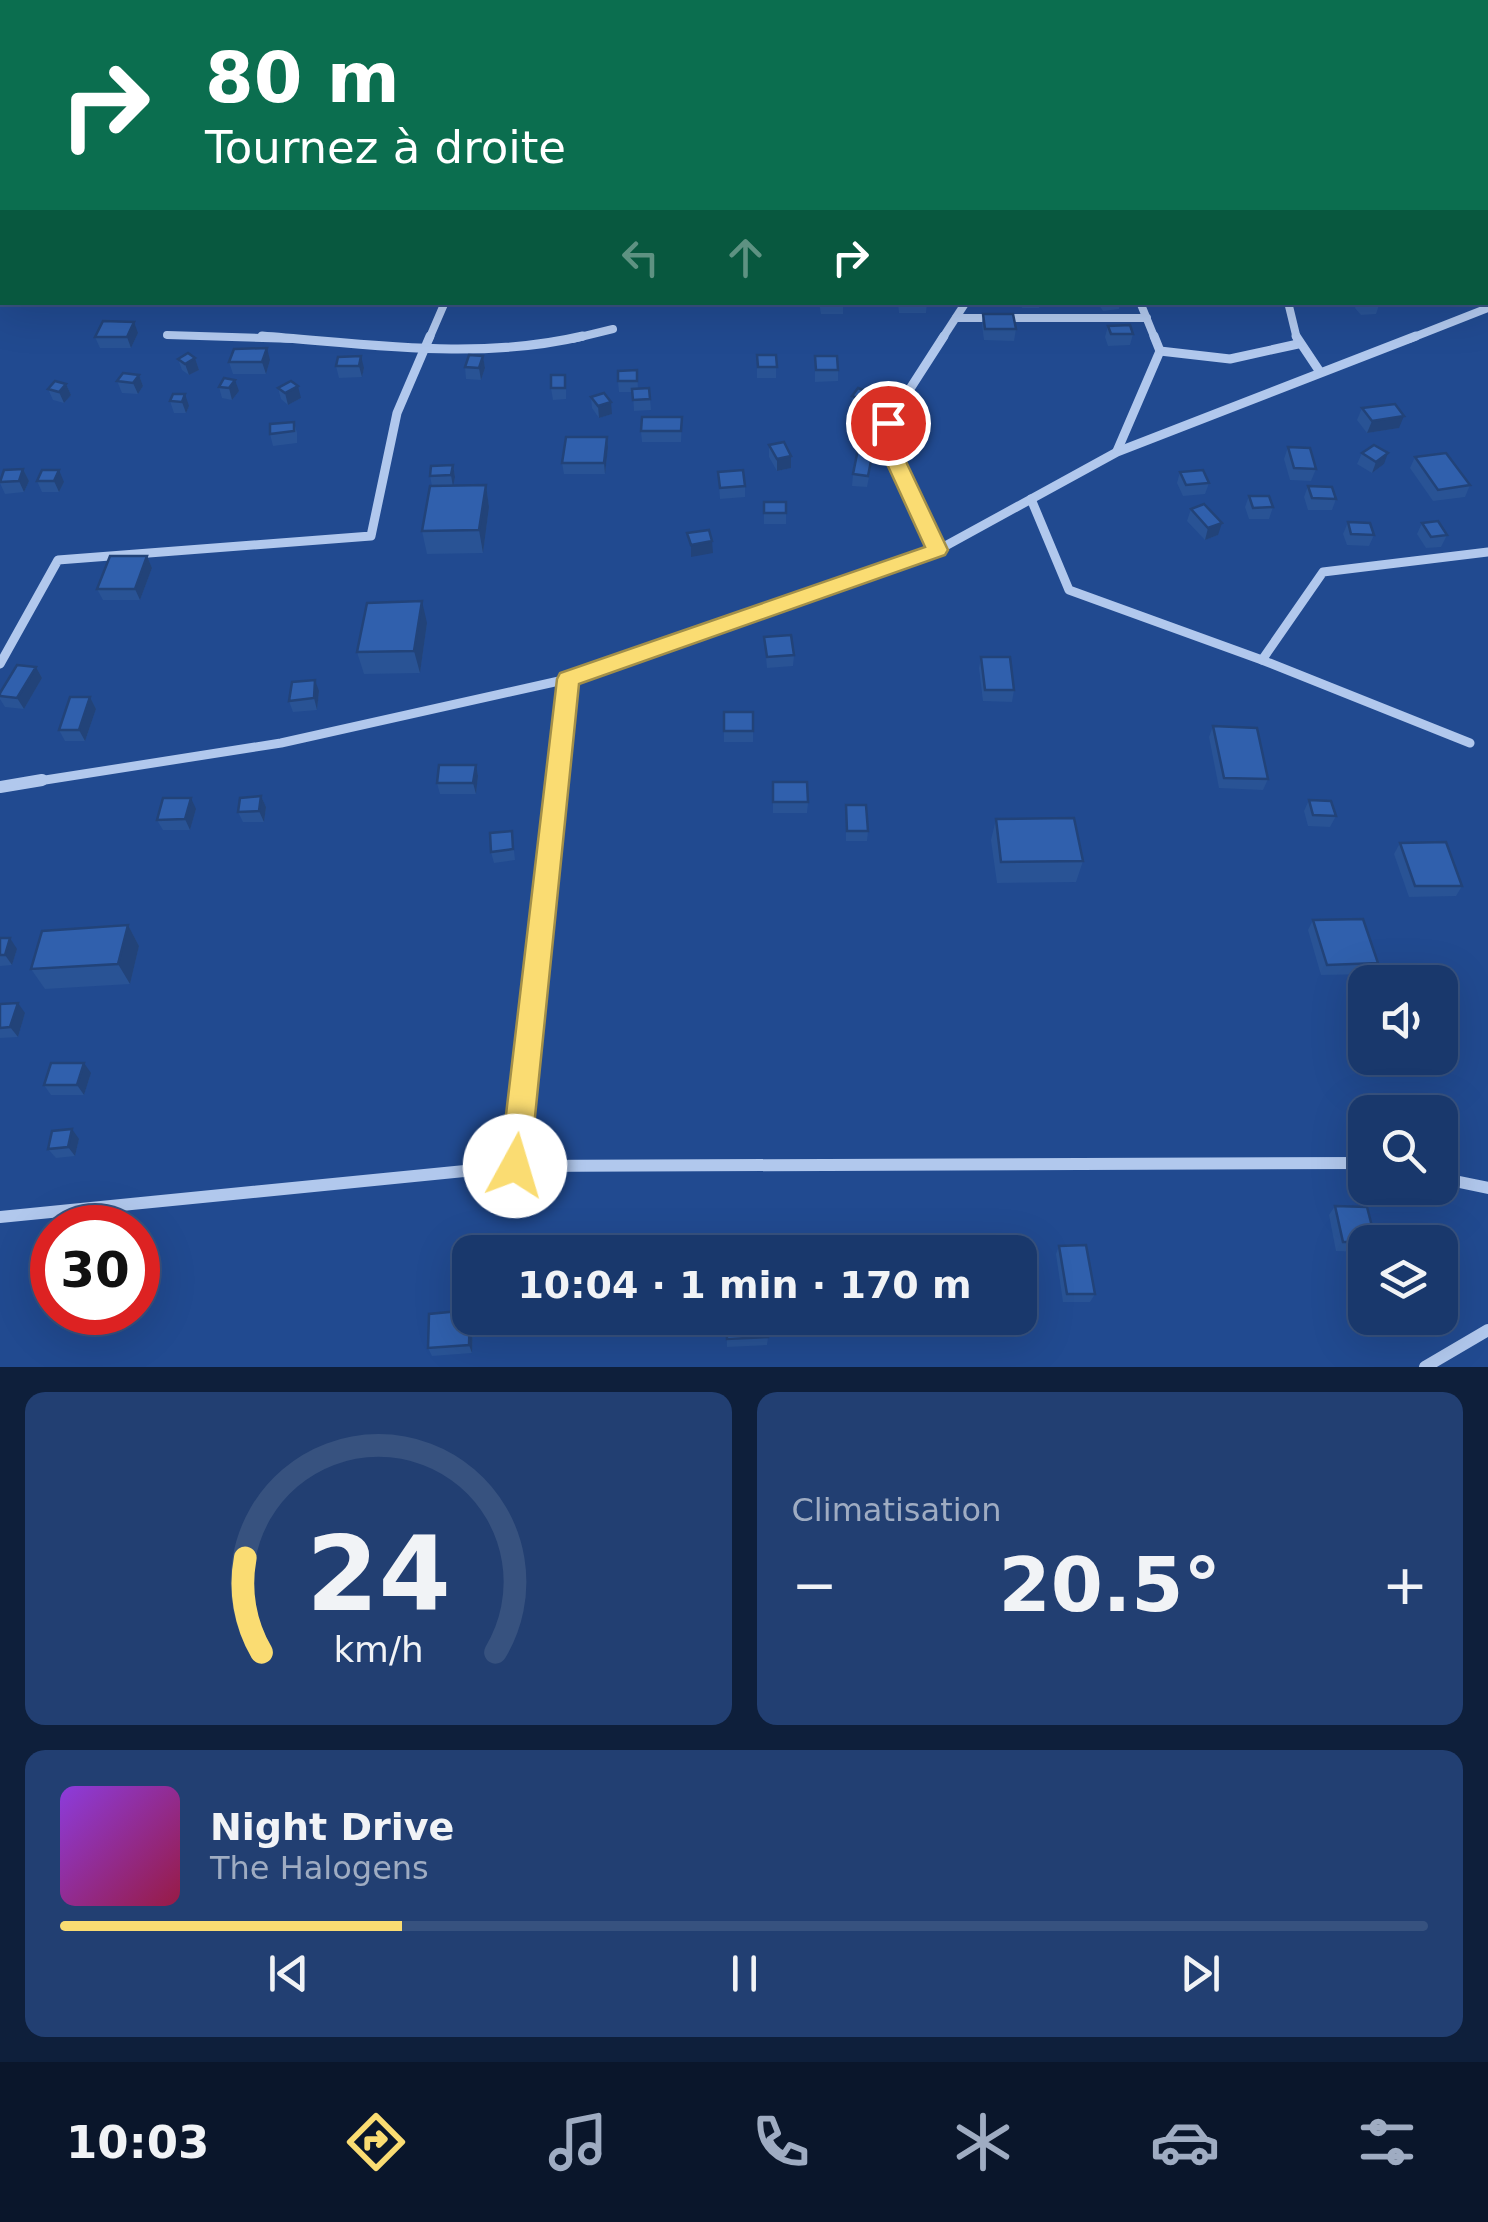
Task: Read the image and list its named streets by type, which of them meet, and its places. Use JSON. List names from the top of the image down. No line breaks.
{"page":{"turn":["80 m","Tournez à droite"],"limit":"30","trip":"10:04 · 1 min · 170 m","tile":"Climatisation","heat":["−","20.5°","+"],"song":["Night Drive","The Halogens"],"tabs":"10:03","gauge":["24","km/h"]}}
